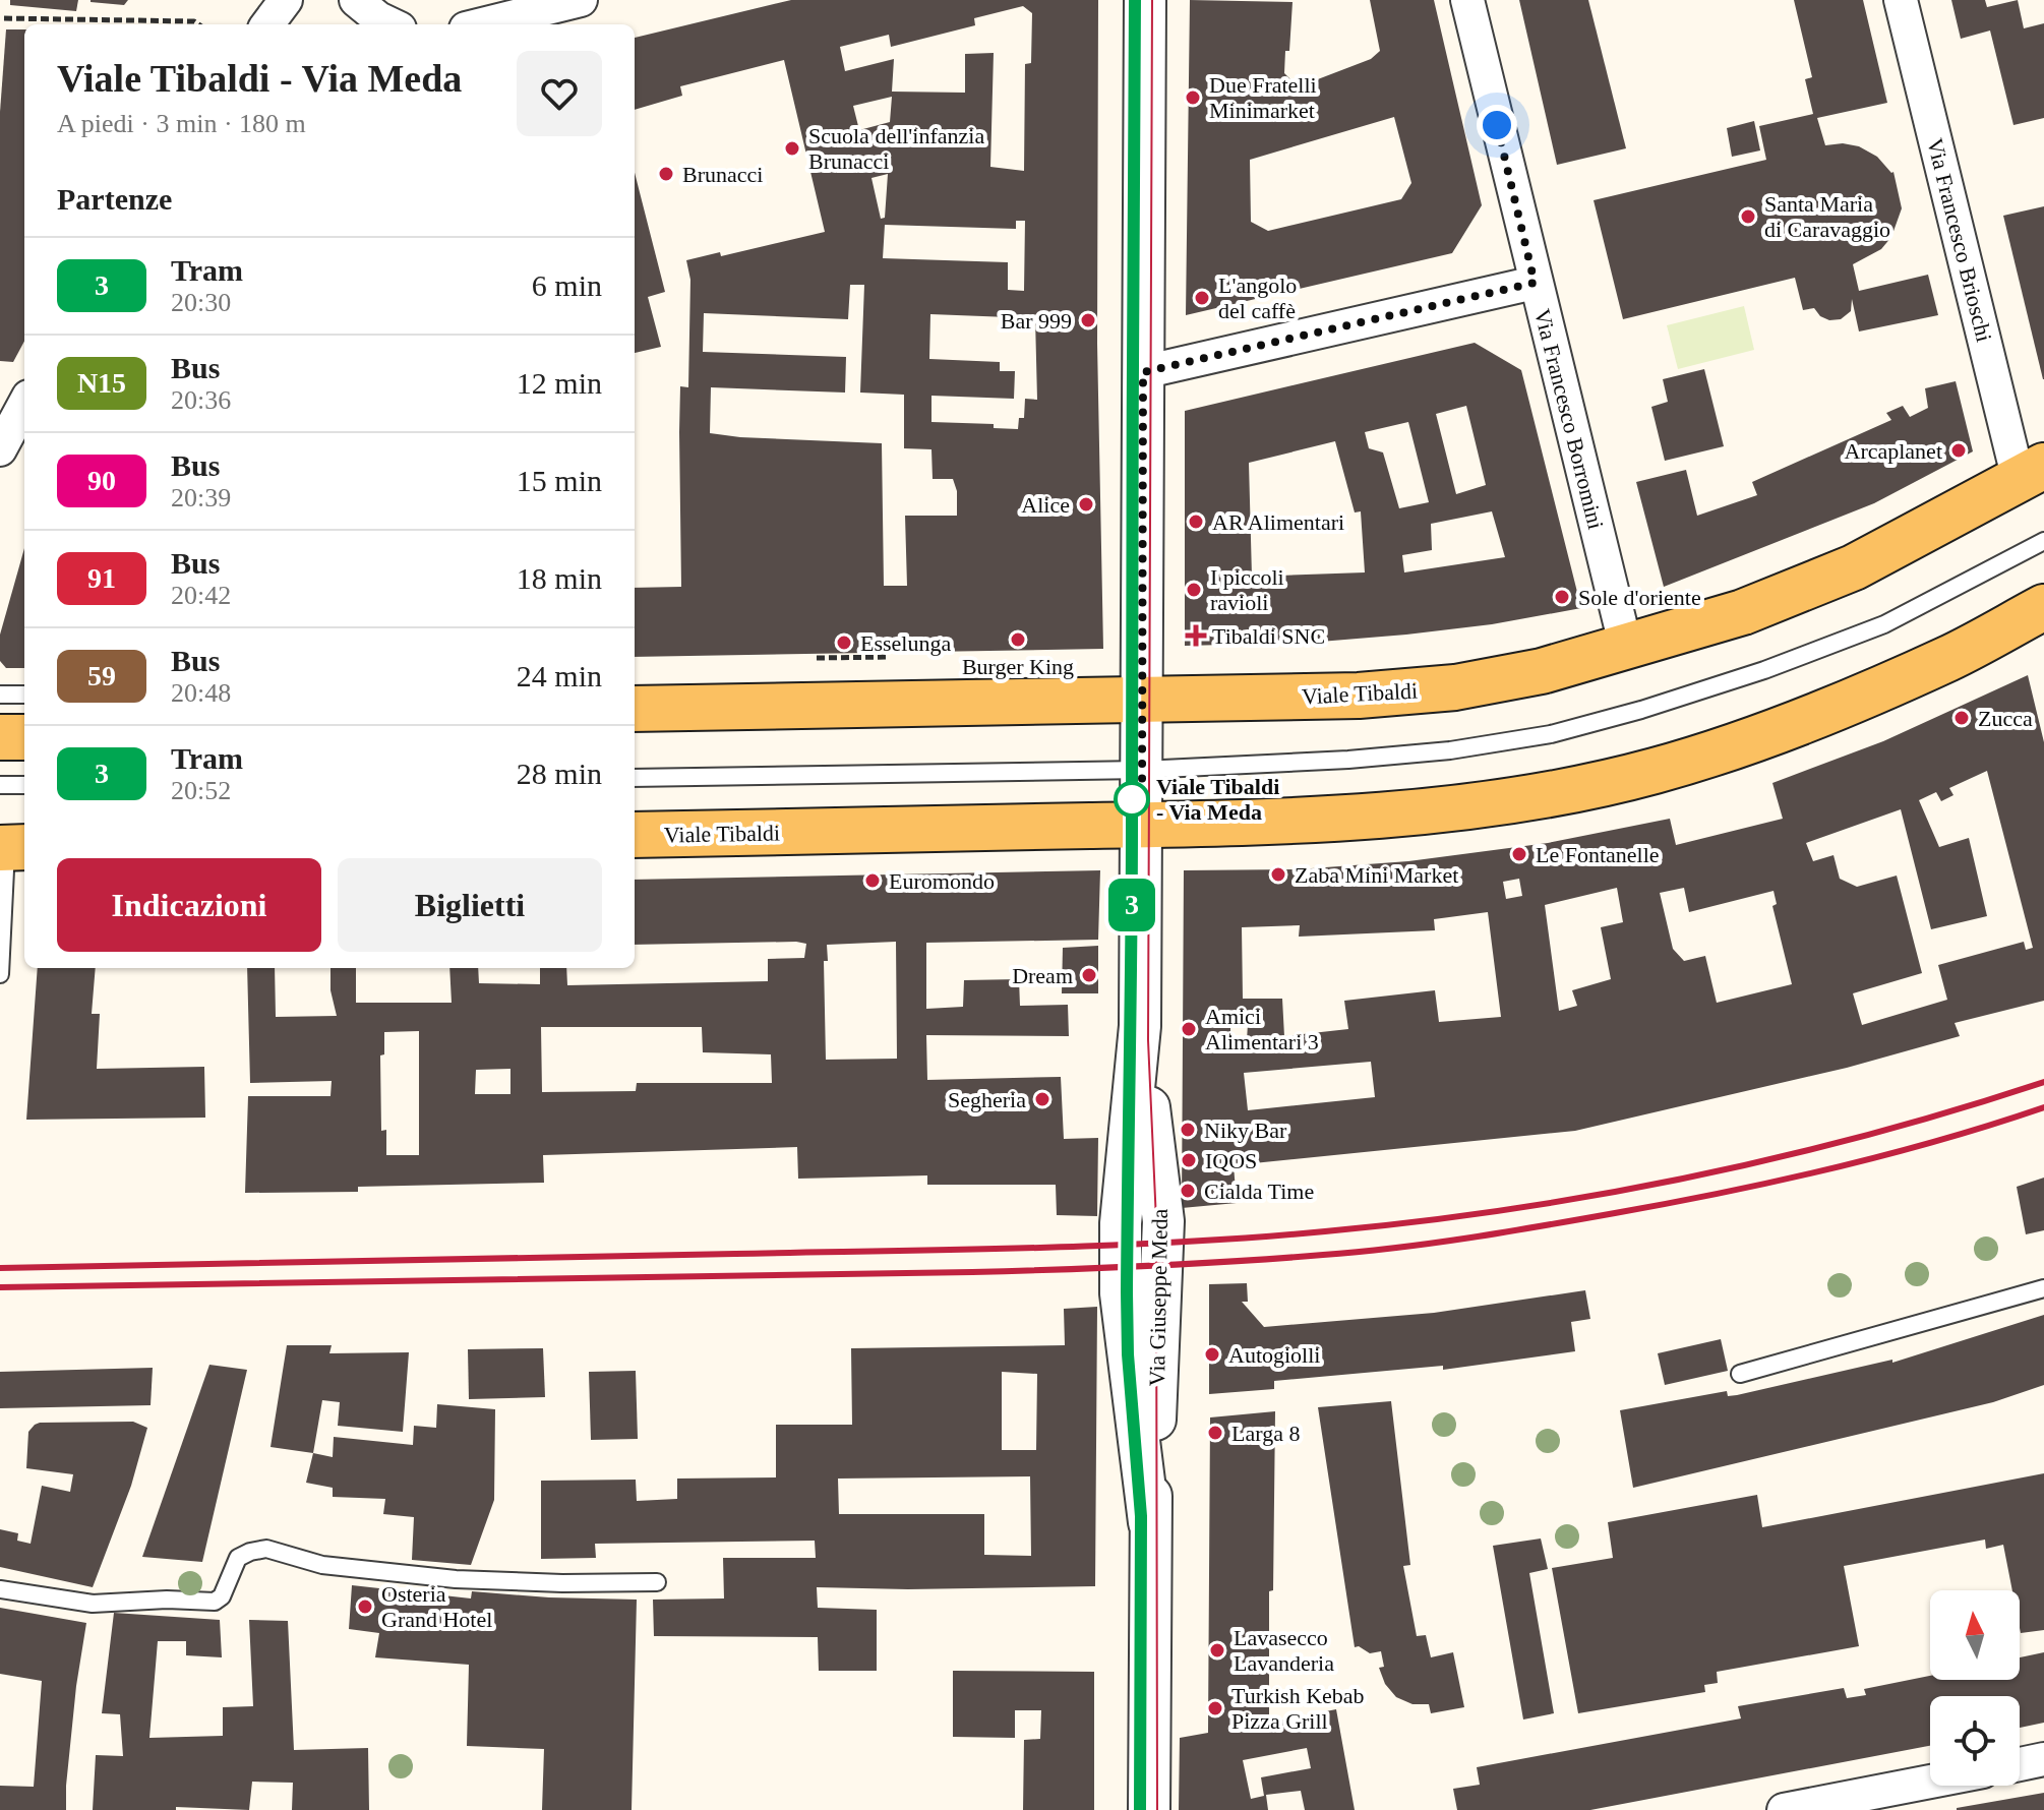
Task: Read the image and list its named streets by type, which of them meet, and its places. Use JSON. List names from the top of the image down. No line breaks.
{"streets":{"main road":["Viale Tibaldi"],"street":["Via Francesco Brioschi","Via Francesco Borromini","Via Giuseppe Meda"]},"crossings":[["Via Francesco Brioschi","Viale Tibaldi"],["Via Francesco Borromini","Viale Tibaldi"],["Viale Tibaldi","Via Giuseppe Meda"]],"places":{"other":["Due Fratelli Minimarket","Scuola dell'infanzia Brunacci","Brunacci","Santa Maria di Caravaggio","L'angolo del caffè","Bar 999","Arcaplanet","Alice","AR Alimentari","I piccoli ravioli","Sole d'oriente","Burger King","Esselunga","Zucca","Viale Tibaldi - Via Meda","Le Fontanelle","Zaba Mini Market","Euromondo","Dream","Amici Alimentari 3","Segheria","Niky Bar","IQOS","Cialda Time","Autogiolli","Larga 8","Osteria Grand Hotel","Lavasecco Lavanderia","Turkish Kebab Pizza Grill"],"health":["Tibaldi SNC"]},"lines":["tram line 3"],"north":"top","page":{"on_map":"3","heading":[["Viale Tibaldi - Via Meda","A piedi · 3 min · 180 m"],"Partenze"],"list":[{"mark":"3","name":"Tram","note":"20:30","value":"6 min"},{"mark":"N15","name":"Bus","note":"20:36","value":"12 min"},{"mark":"90","name":"Bus","note":"20:39","value":"15 min"},{"mark":"91","name":"Bus","note":"20:42","value":"18 min"},{"mark":"59","name":"Bus","note":"20:48","value":"24 min"},{"mark":"3","name":"Tram","note":"20:52","value":"28 min"}],"buttons":["Indicazioni","Biglietti"]}}
